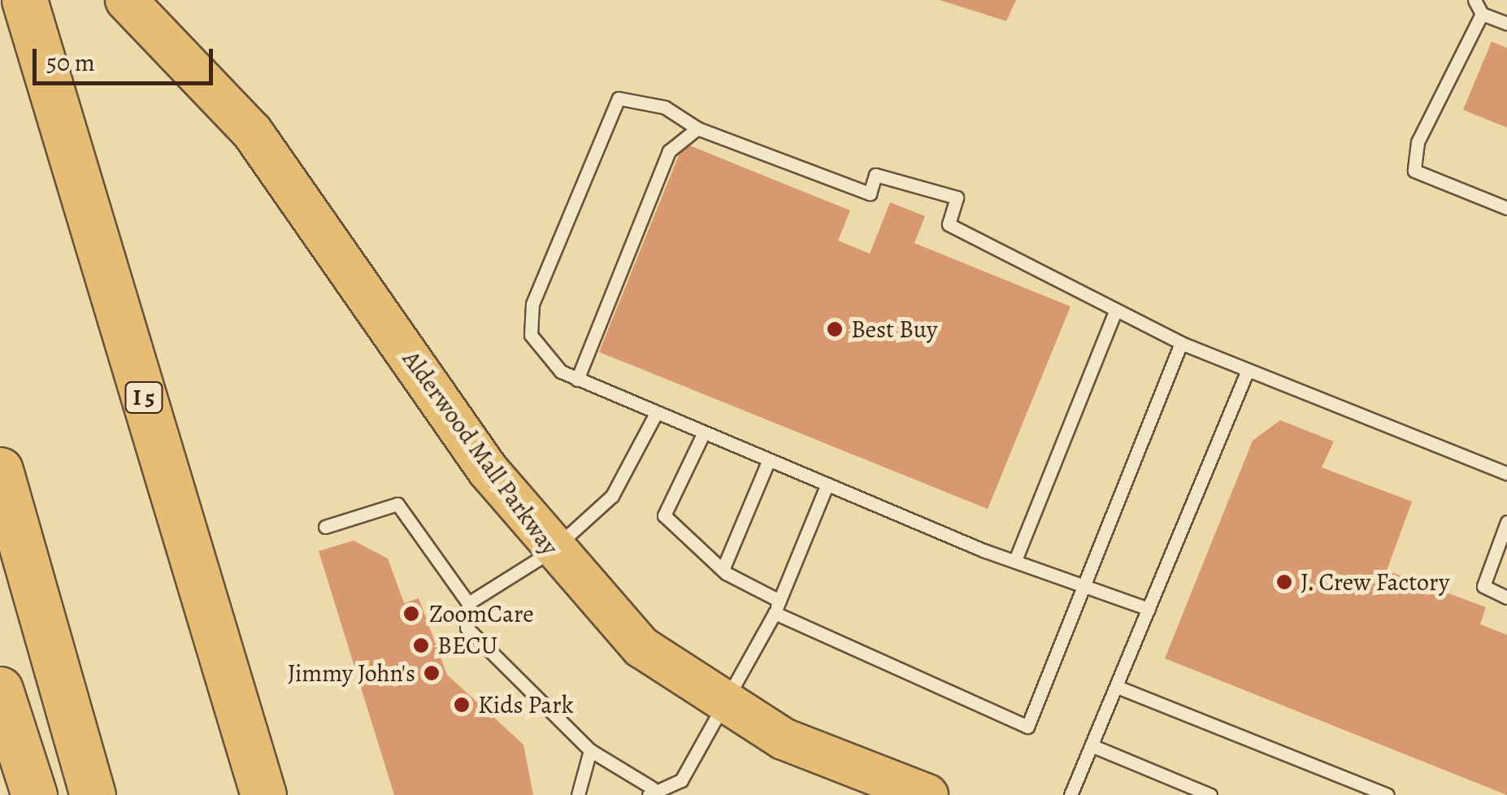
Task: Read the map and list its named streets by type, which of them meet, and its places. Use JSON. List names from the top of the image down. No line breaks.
{"streets":{"highway":["I 5"],"main road":["Alderwood Mall Parkway"]},"places":["Best Buy","J. Crew Factory","ZoomCare","BECU","Jimmy John's","Kids Park"],"scale_bar":"50 m"}
